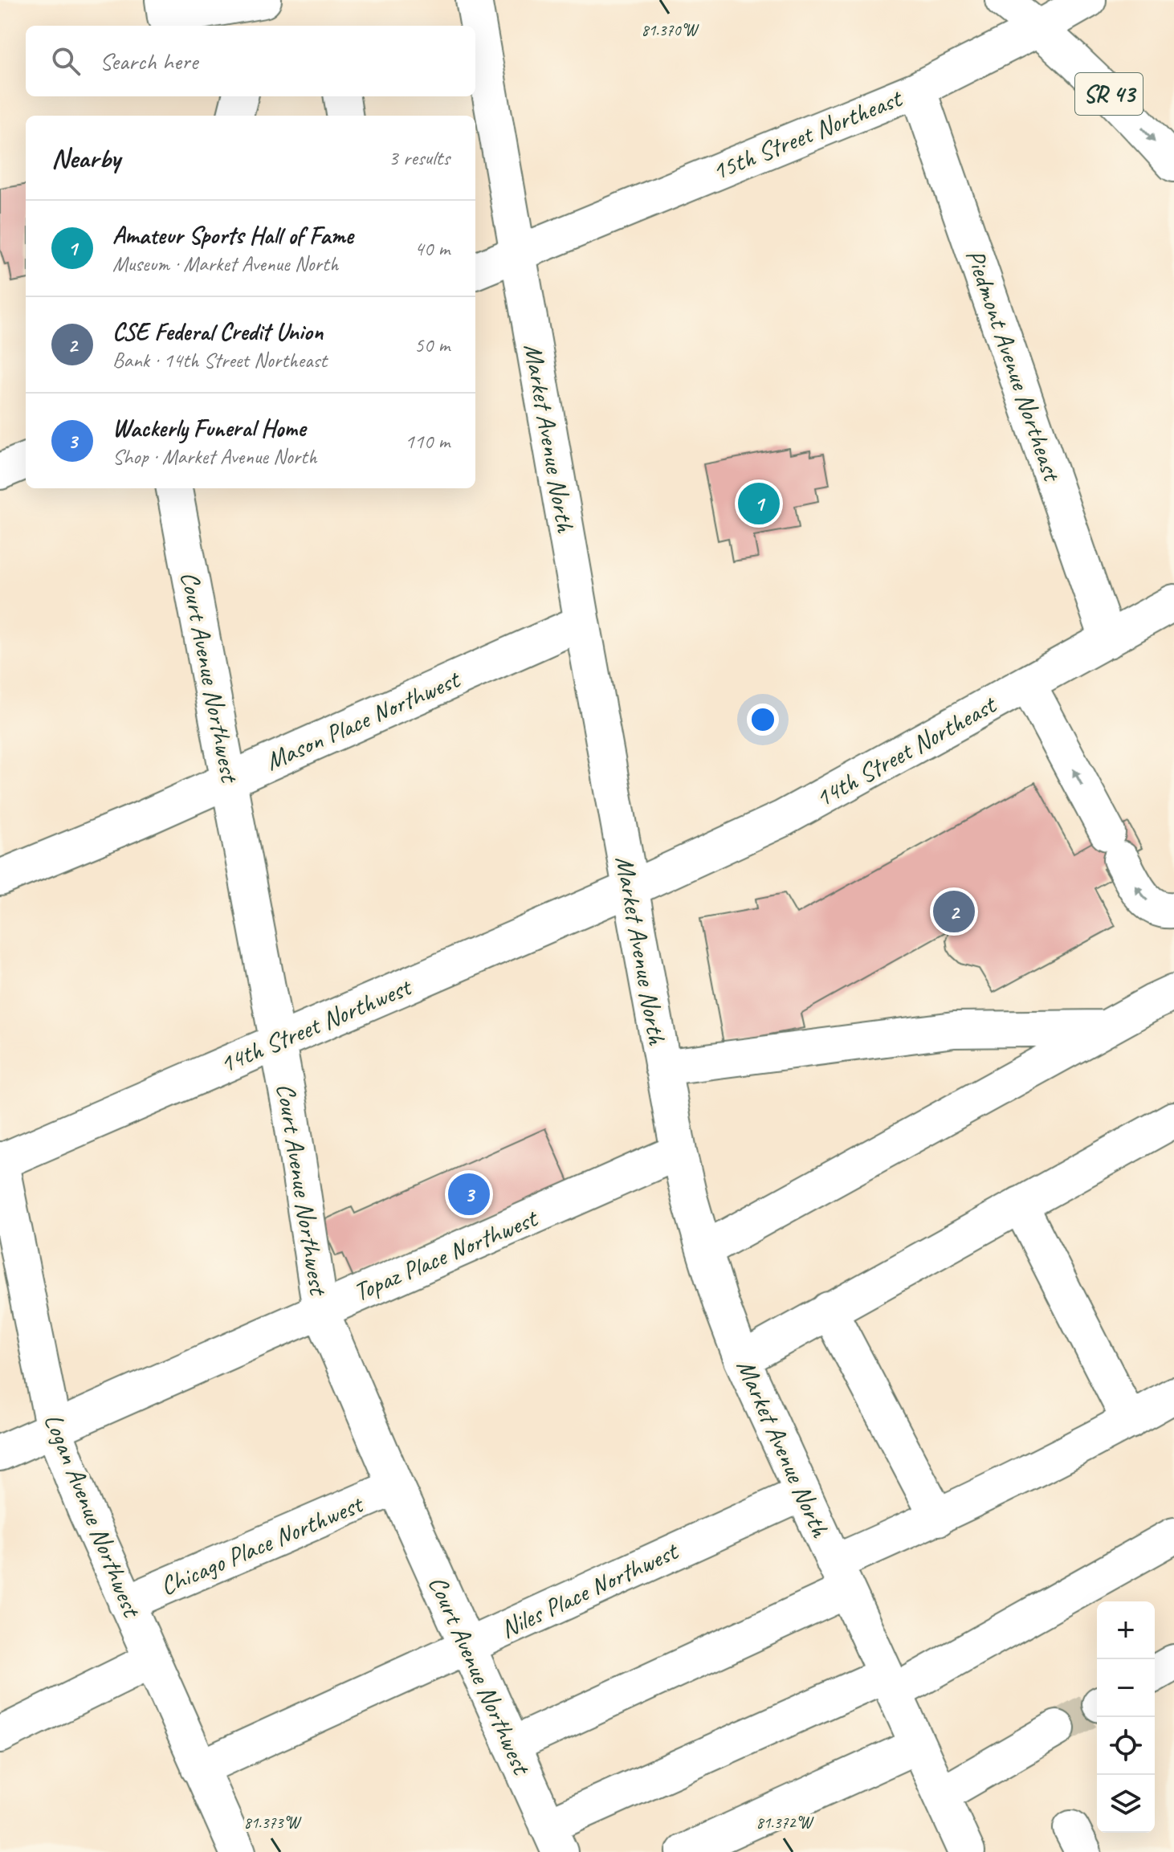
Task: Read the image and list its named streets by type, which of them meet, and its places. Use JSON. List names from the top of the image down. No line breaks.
{"streets":{"street":["SR 43","15th Street Northeast","Piedmont Avenue Northeast","Market Avenue North","Court Avenue Northwest","Mason Place Northwest","14th Street Northeast","14th Street Northwest","Topaz Place Northwest","Logan Avenue Northwest","Chicago Place Northwest","Niles Place Northwest"]},"crossings":[["SR 43","15th Street Northeast"],["15th Street Northeast","Piedmont Avenue Northeast"],["15th Street Northeast","Market Avenue North"],["Piedmont Avenue Northeast","14th Street Northeast"],["Market Avenue North","Mason Place Northwest"],["Market Avenue North","14th Street Northeast"],["Market Avenue North","14th Street Northwest"],["Market Avenue North","Topaz Place Northwest"],["Market Avenue North","Niles Place Northwest"],["Court Avenue Northwest","Mason Place Northwest"],["Court Avenue Northwest","14th Street Northwest"],["Court Avenue Northwest","Topaz Place Northwest"],["Court Avenue Northwest","Chicago Place Northwest"],["Court Avenue Northwest","Niles Place Northwest"],["14th Street Northeast","14th Street Northwest"],["14th Street Northwest","Logan Avenue Northwest"],["Topaz Place Northwest","Logan Avenue Northwest"],["Logan Avenue Northwest","Chicago Place Northwest"],["Logan Avenue Northwest","Niles Place Northwest"]],"page":{"search":"Search here","heading":["Nearby","3 results"],"list":[{"mark":"1","name":"Amateur Sports Hall of Fame","note":"Museum · Market Avenue North","value":"40 m"},{"mark":"2","name":"CSE Federal Credit Union","note":"Bank · 14th Street Northeast","value":"50 m"},{"mark":"3","name":"Wackerly Funeral Home","note":"Shop · Market Avenue North","value":"110 m"}],"pins":["1","2","3"],"map_buttons":["+","−"]},"coordinates":["81.370°W","81.373°W","81.372°W"]}
